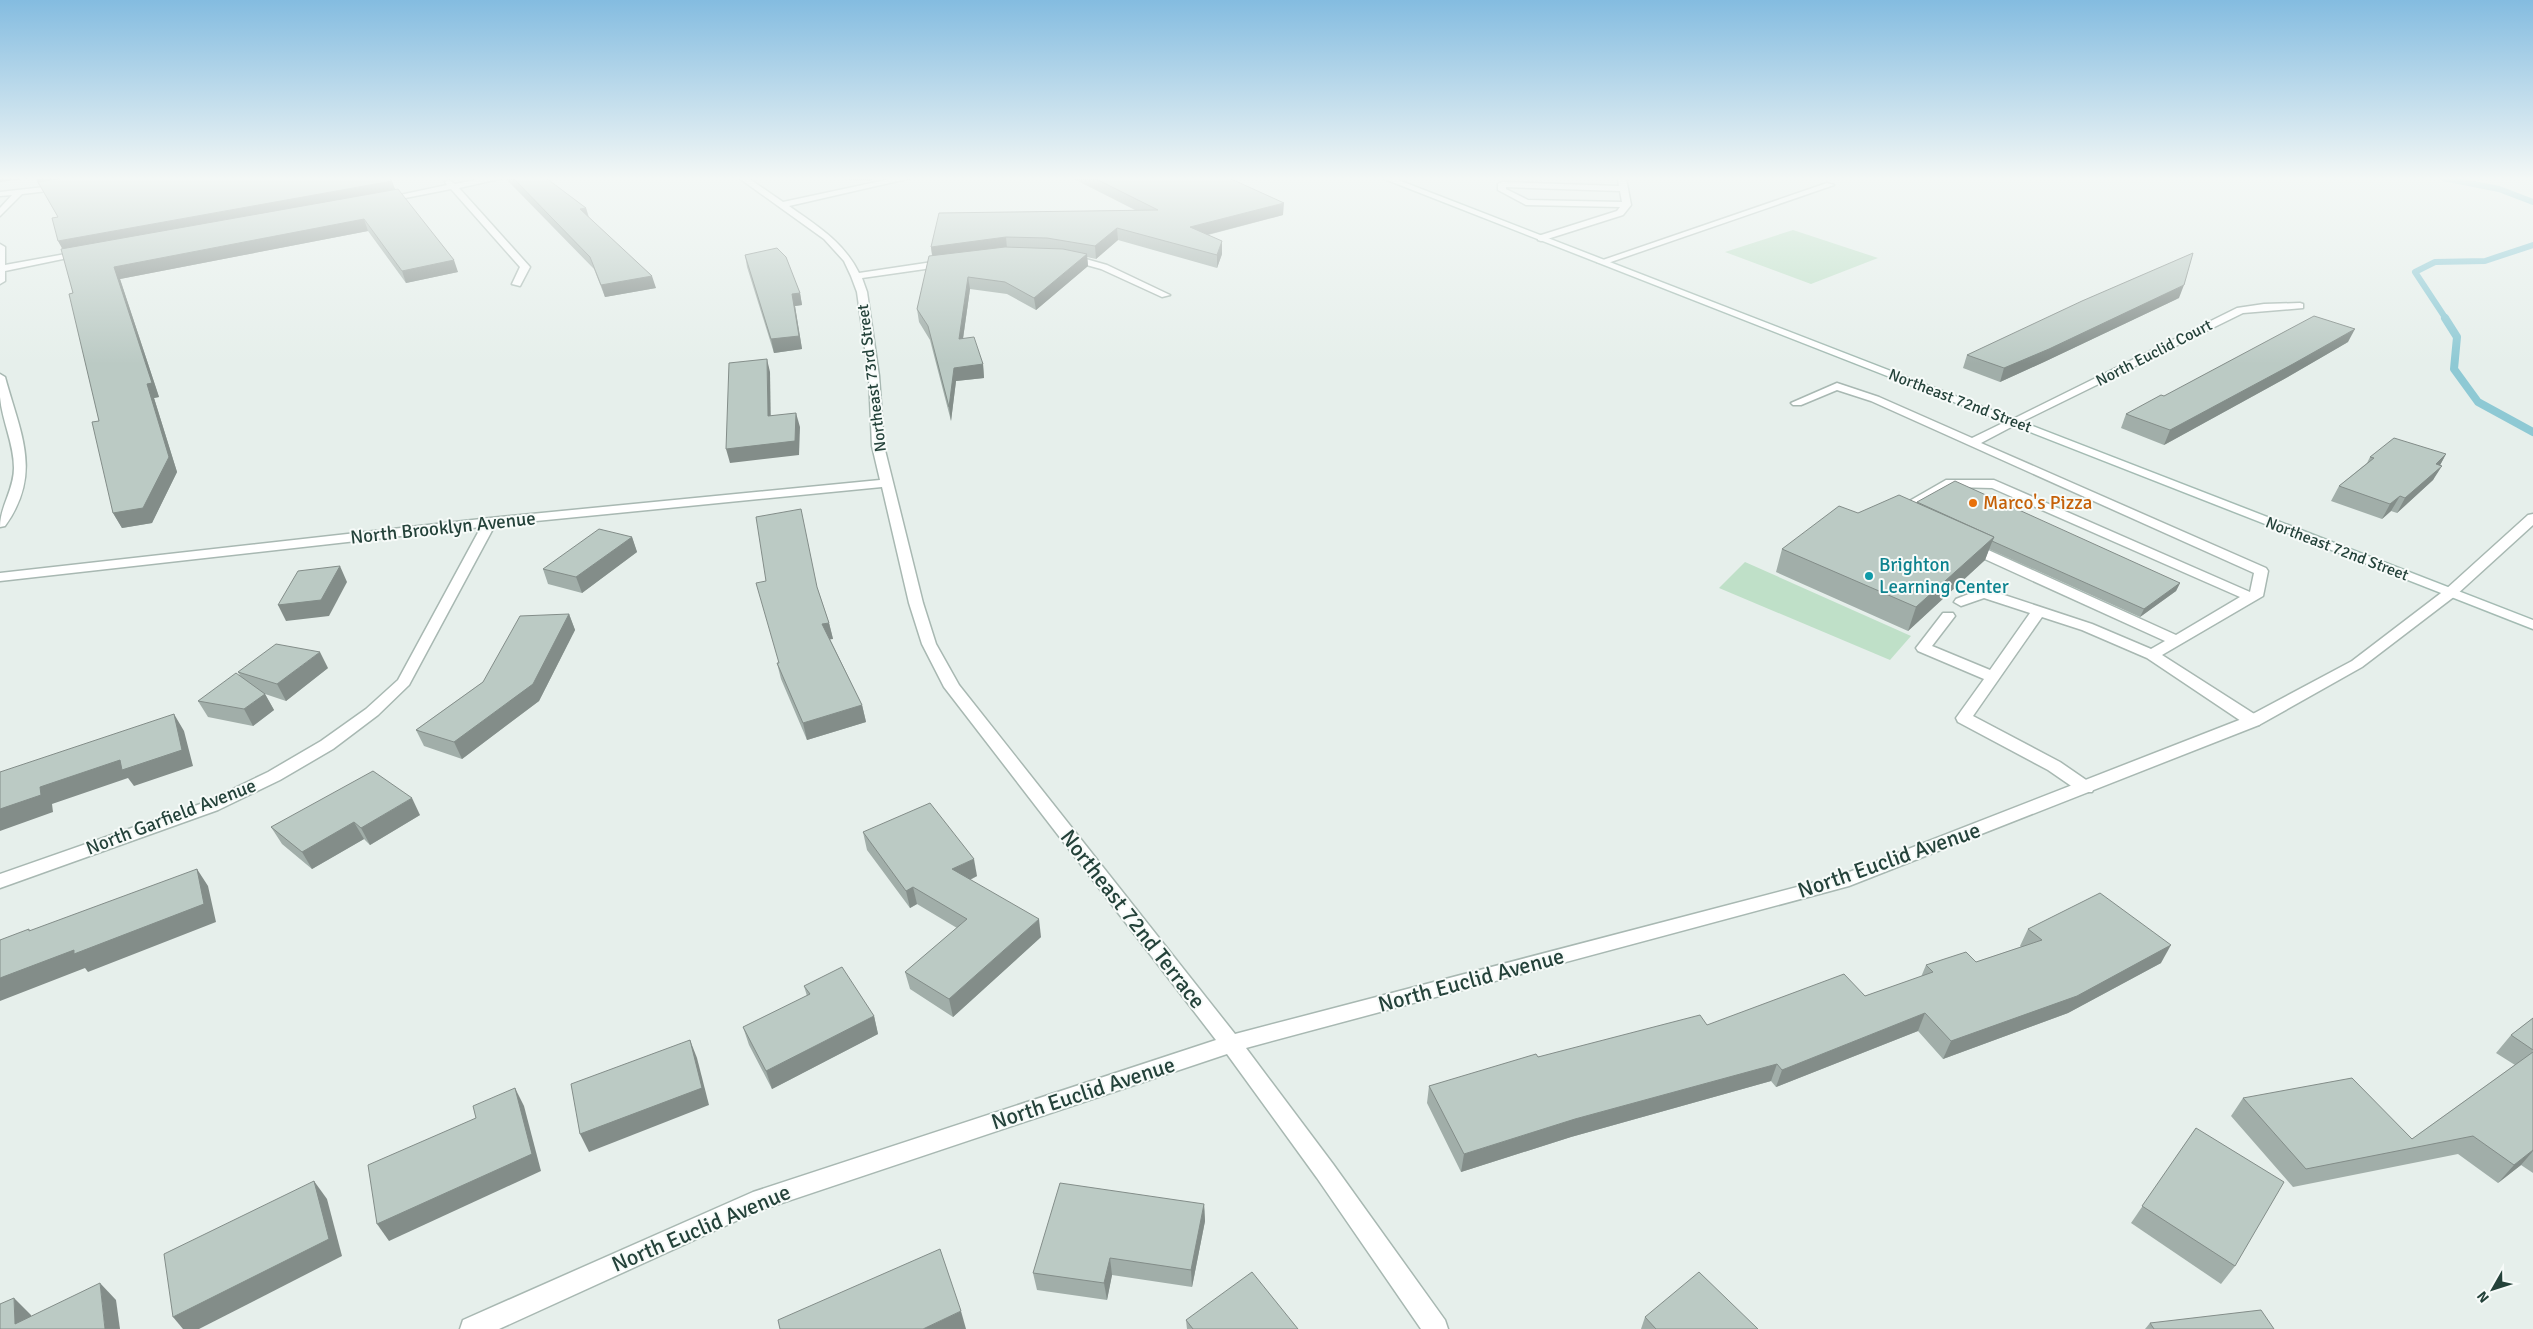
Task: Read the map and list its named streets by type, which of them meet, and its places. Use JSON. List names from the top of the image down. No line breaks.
{"streets":{"street":["North Euclid Court","Northeast 73rd Street","Northeast 72nd Street","North Brooklyn Avenue","North Garfield Avenue","North Euclid Avenue","Northeast 72nd Terrace"]},"crossings":[["North Euclid Court","Northeast 72nd Street"],["Northeast 73rd Street","North Brooklyn Avenue"],["Northeast 73rd Street","Northeast 72nd Terrace"],["Northeast 72nd Street","North Euclid Avenue"],["North Brooklyn Avenue","North Garfield Avenue"],["North Brooklyn Avenue","Northeast 72nd Terrace"],["North Euclid Avenue","Northeast 72nd Terrace"]],"places":["Marco's Pizza","Brighton Learning Center"],"north":"bottom left"}
